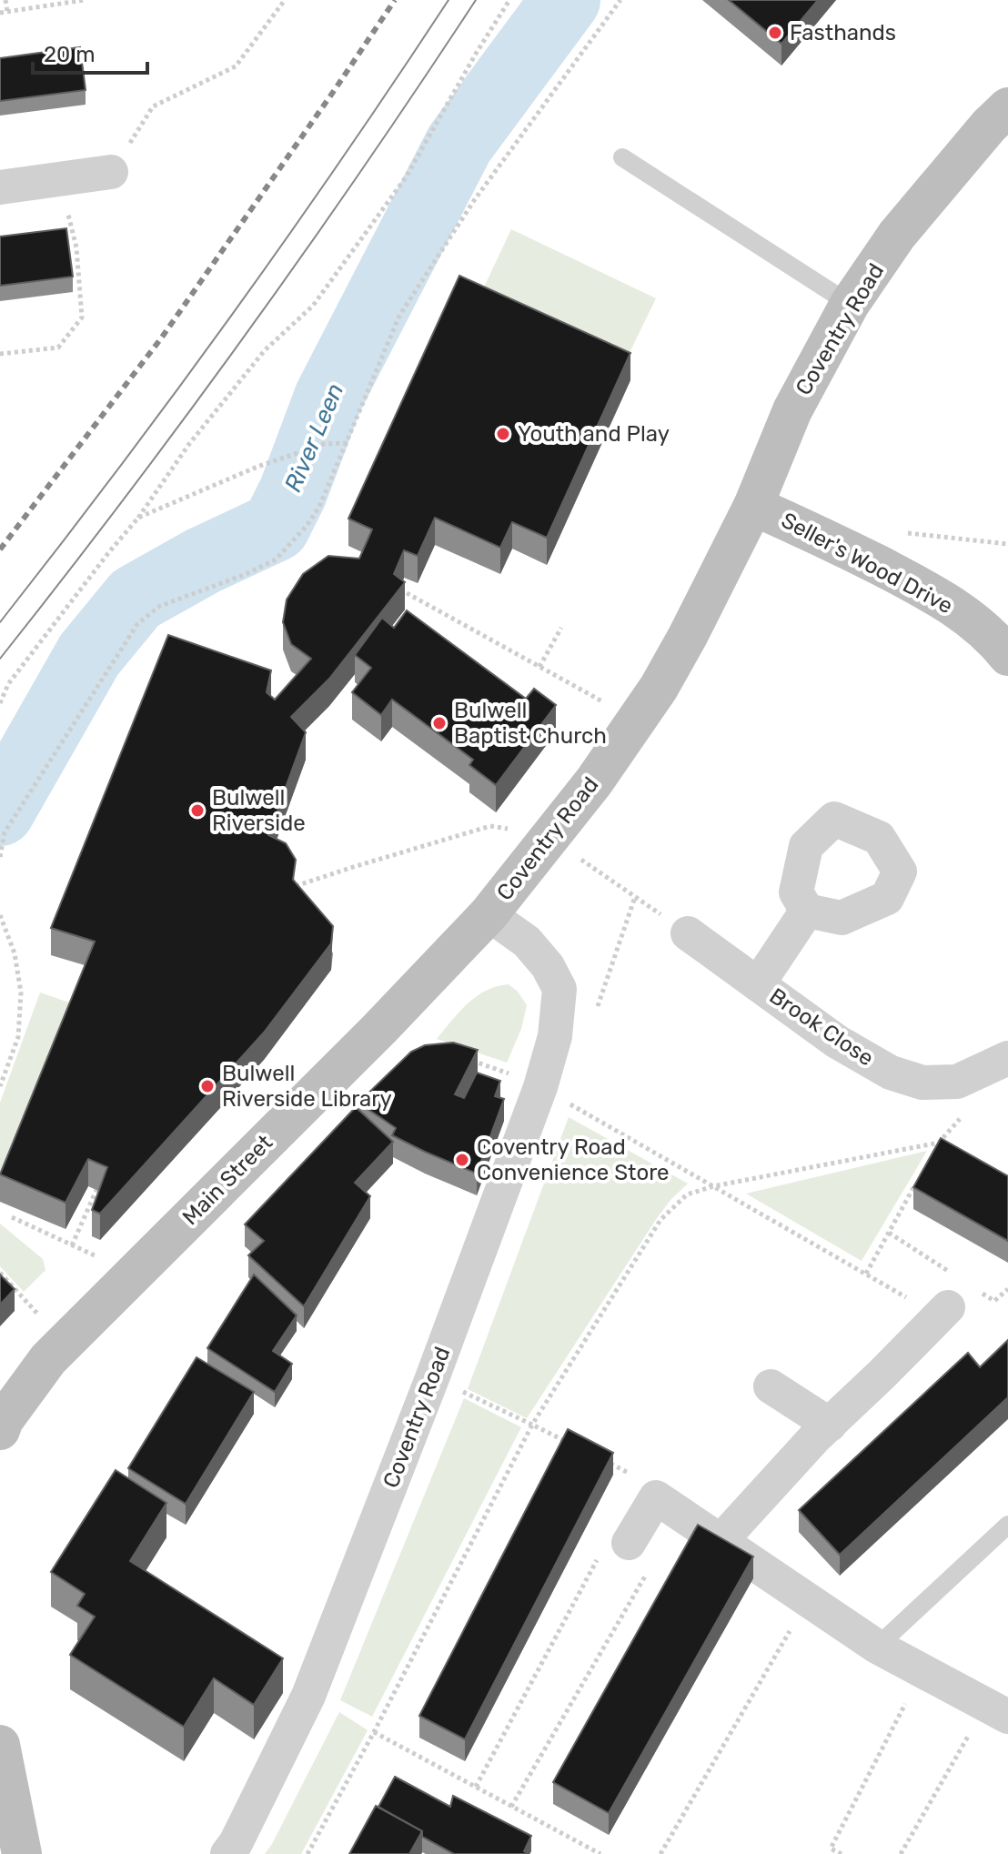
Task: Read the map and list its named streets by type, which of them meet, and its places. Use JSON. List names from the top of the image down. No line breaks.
{"streets":{"street":["Coventry Road","Seller's Wood Drive","Brook Close","Main Street"]},"crossings":[["Coventry Road","Seller's Wood Drive"],["Coventry Road","Main Street"]],"water":["River Leen"],"places":["Fasthands","Youth and Play","Bulwell Baptist Church","Bulwell Riverside","Bulwell Riverside Library","Coventry Road Convenience Store"],"scale_bar":"20 m"}
